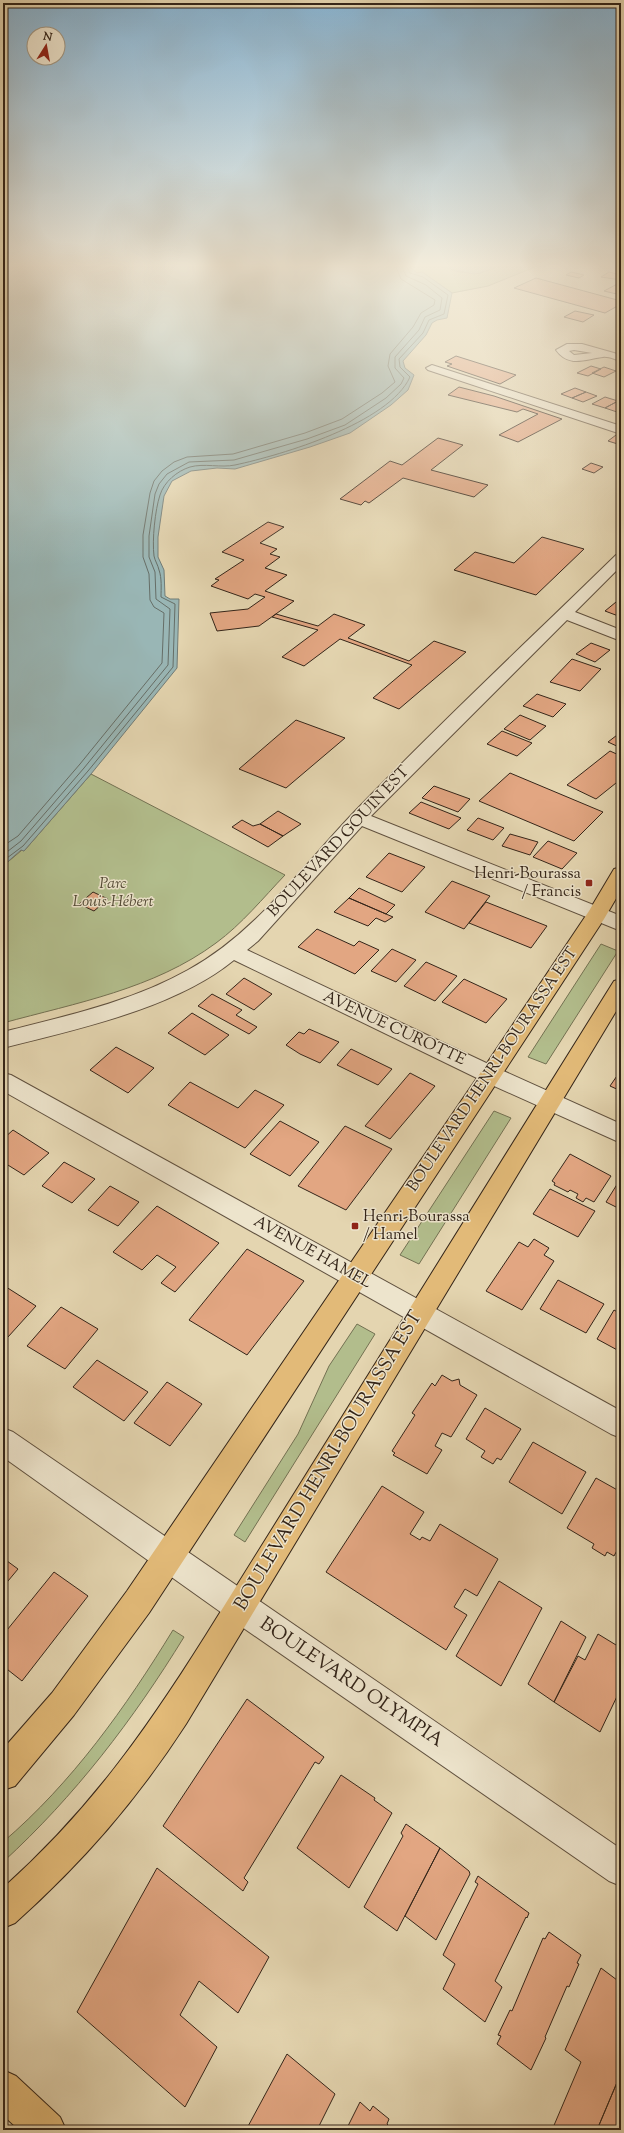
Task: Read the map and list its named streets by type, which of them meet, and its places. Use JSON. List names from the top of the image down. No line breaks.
{"streets":{"main road":["BOULEVARD HENRI-BOURASSA EST"],"street":["BOULEVARD GOUIN EST","AVENUE CUROTTE","AVENUE HAMEL","BOULEVARD OLYMPIA"]},"crossings":[["BOULEVARD GOUIN EST","AVENUE CUROTTE"],["AVENUE CUROTTE","BOULEVARD HENRI-BOURASSA EST"],["BOULEVARD HENRI-BOURASSA EST","AVENUE HAMEL"],["BOULEVARD HENRI-BOURASSA EST","BOULEVARD OLYMPIA"]],"parks":["Parc Louis-Hébert"],"places":{"transit":["Henri-Bourassa / Francis","Henri-Bourassa / Hamel"]},"north":"top"}
